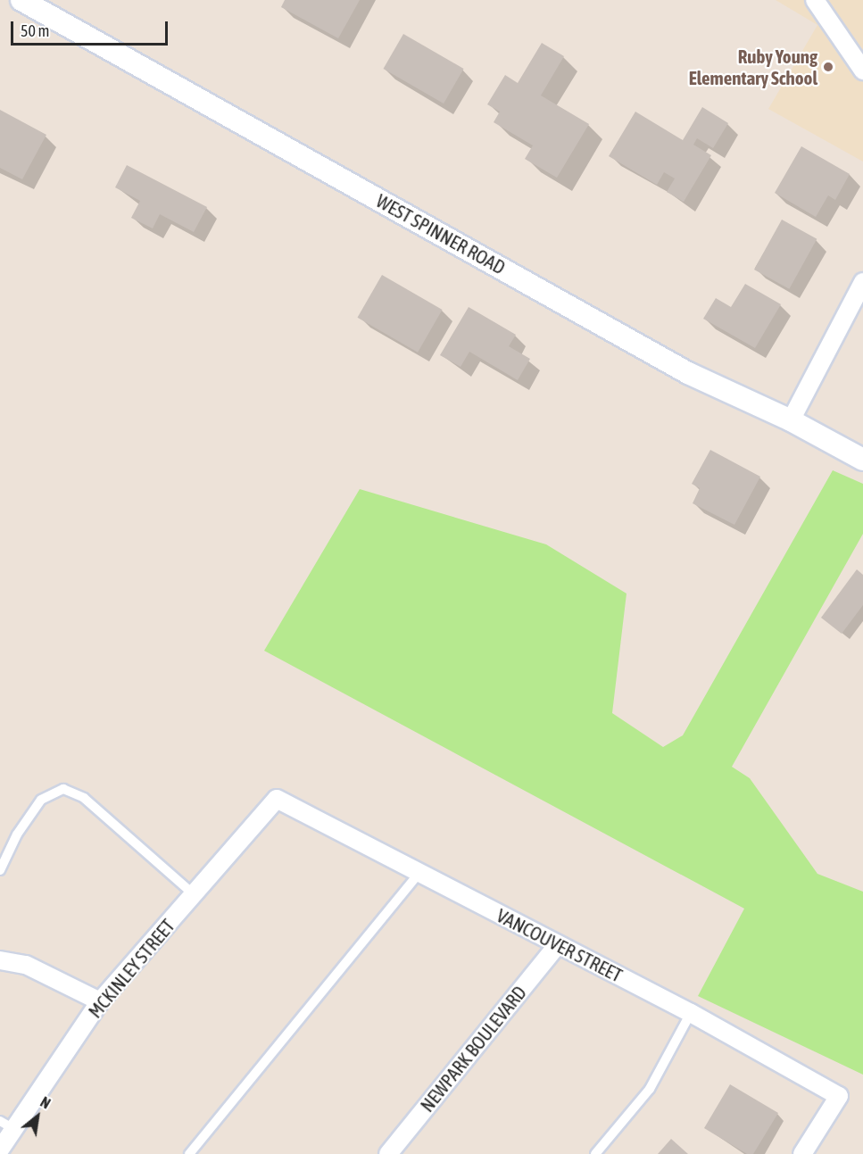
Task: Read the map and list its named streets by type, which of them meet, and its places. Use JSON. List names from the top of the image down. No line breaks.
{"streets":{"street":["WEST SPINNER ROAD","VANCOUVER STREET","MCKINLEY STREET","NEWPARK BOULEVARD"]},"crossings":[["VANCOUVER STREET","MCKINLEY STREET"],["VANCOUVER STREET","NEWPARK BOULEVARD"]],"places":["Ruby Young Elementary School"],"scale_bar":"50 m","north":"top right"}
